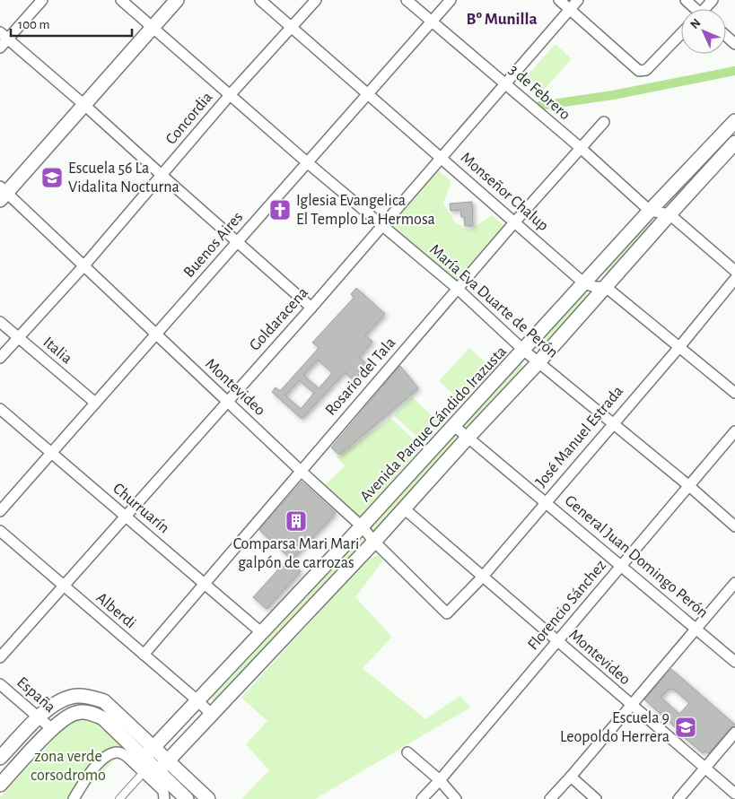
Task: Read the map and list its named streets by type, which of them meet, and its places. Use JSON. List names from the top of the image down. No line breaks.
{"streets":{"main road":["Avenida Parque Cándido Irazusta"],"street":["3 de Febrero","Concordia","Monseñor Chalup","Buenos Aires","María Eva Duarte de Perón","Goldaracena","Italia","Rosario del Tala","Montevideo","José Manuel Estrada","Churruarín","General Juan Domingo Perón","Florencio Sánchez","Alberdi","España"]},"crossings":[["3 de Febrero","Buenos Aires"],["3 de Febrero","Goldaracena"],["3 de Febrero","Rosario del Tala"],["3 de Febrero","Avenida Parque Cándido Irazusta"],["Concordia","Monseñor Chalup"],["Concordia","María Eva Duarte de Perón"],["Concordia","Italia"],["Concordia","Montevideo"],["Monseñor Chalup","Buenos Aires"],["Monseñor Chalup","Goldaracena"],["Monseñor Chalup","Rosario del Tala"],["Monseñor Chalup","Avenida Parque Cándido Irazusta"],["Buenos Aires","María Eva Duarte de Perón"],["Buenos Aires","Italia"],["Buenos Aires","Montevideo"],["Buenos Aires","Churruarín"],["María Eva Duarte de Perón","Goldaracena"],["María Eva Duarte de Perón","Rosario del Tala"],["María Eva Duarte de Perón","Avenida Parque Cándido Irazusta"],["María Eva Duarte de Perón","José Manuel Estrada"],["María Eva Duarte de Perón","Florencio Sánchez"],["Goldaracena","Montevideo"],["Goldaracena","Churruarín"],["Goldaracena","Alberdi"],["Rosario del Tala","Montevideo"],["Rosario del Tala","Churruarín"],["Rosario del Tala","Alberdi"],["Montevideo","Avenida Parque Cándido Irazusta"],["Montevideo","José Manuel Estrada"],["Montevideo","Florencio Sánchez"],["Avenida Parque Cándido Irazusta","Churruarín"],["Avenida Parque Cándido Irazusta","General Juan Domingo Perón"],["Avenida Parque Cándido Irazusta","Alberdi"],["José Manuel Estrada","General Juan Domingo Perón"],["General Juan Domingo Perón","Florencio Sánchez"]],"districts":["Bº Munilla"],"parks":["zona verde corsodromo"],"places":{"school or university":["Escuela 56 La Vidalita Nocturna","Escuela 9 Leopoldo Herrera"],"church":["Iglesia Evangelica El Templo La Hermosa"],"building":["Comparsa Mari Mari galpón de carrozas"]},"scale_bar":"100 m","north":"top left"}
